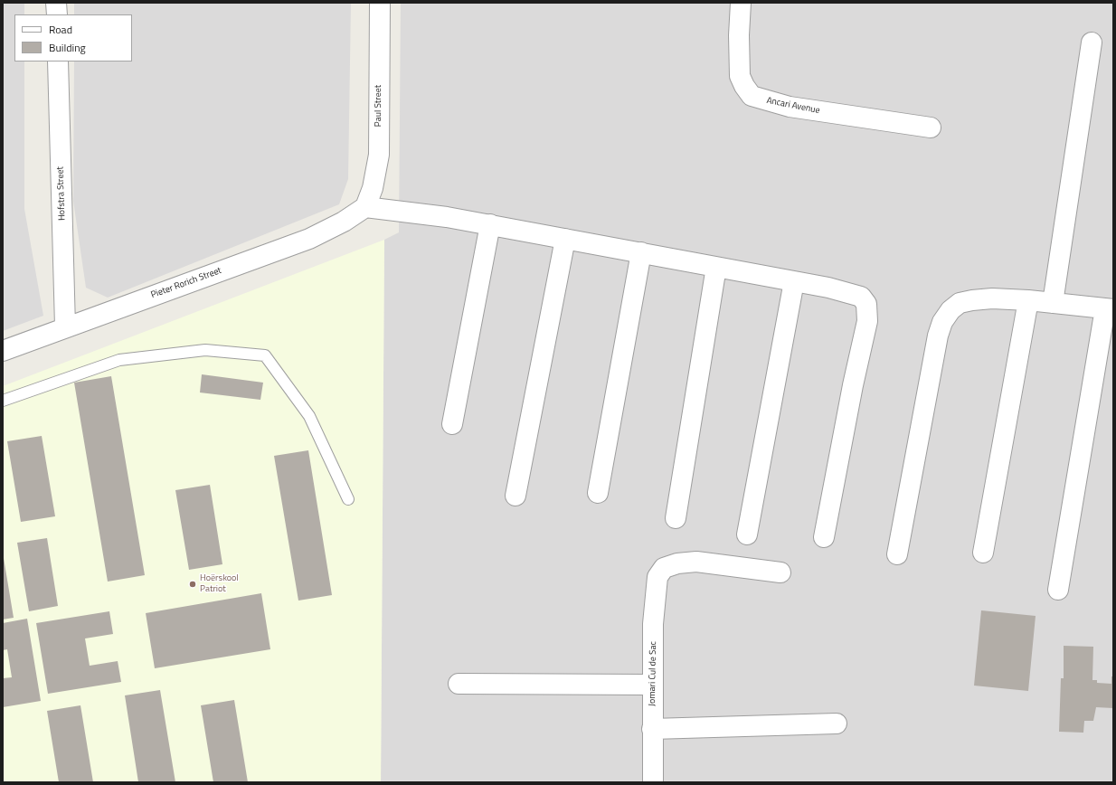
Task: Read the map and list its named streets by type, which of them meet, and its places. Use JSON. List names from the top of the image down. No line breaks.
{"streets":{"street":["Paul Street","Ancari Avenue","Hofstra Street","Pieter Rorich Street","Jomari Cul de Sac"]},"crossings":[["Paul Street","Pieter Rorich Street"],["Hofstra Street","Pieter Rorich Street"]],"places":["Hoërskool Patriot"],"legend":["Road","Building"]}
